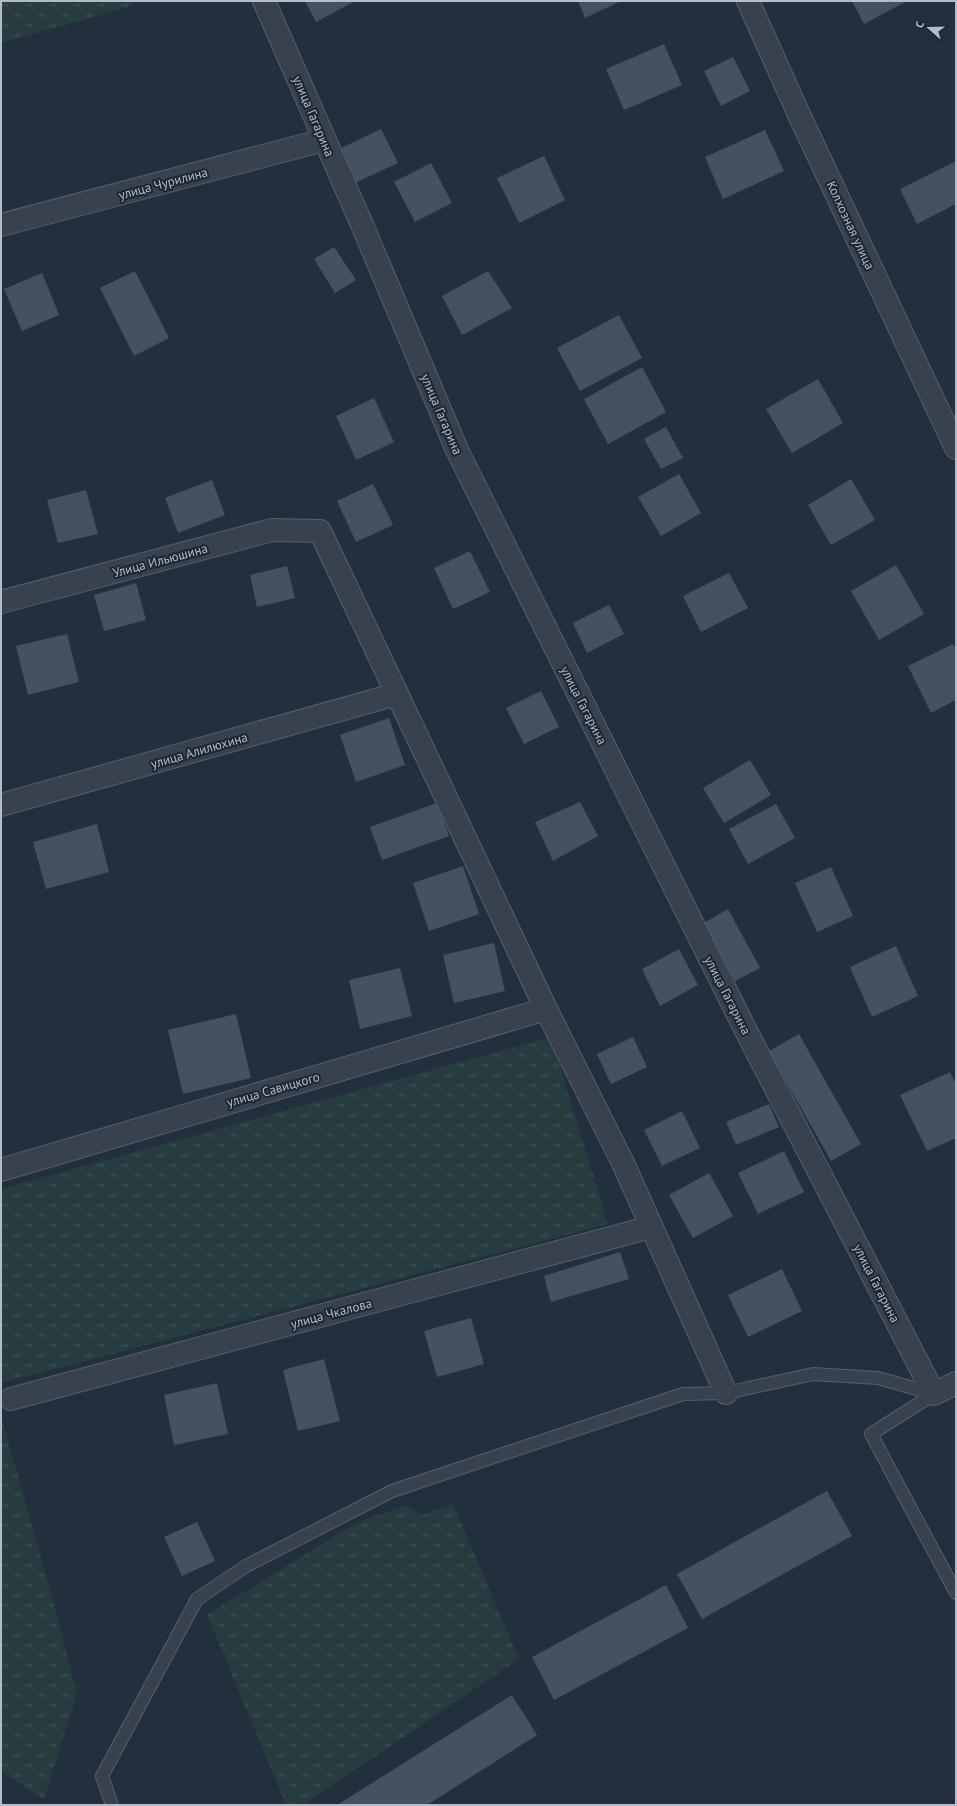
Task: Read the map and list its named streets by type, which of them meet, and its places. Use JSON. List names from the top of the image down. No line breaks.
{"streets":{"street":["улица Гагарина","улица Чурилина","Колхозная улица","Улица Ильюшина","улица Алилюхина","улица Савицкого","улица Чкалова"]},"crossings":[["улица Гагарина","улица Чурилина"],["Улица Ильюшина","улица Алилюхина"]],"north":"left"}
